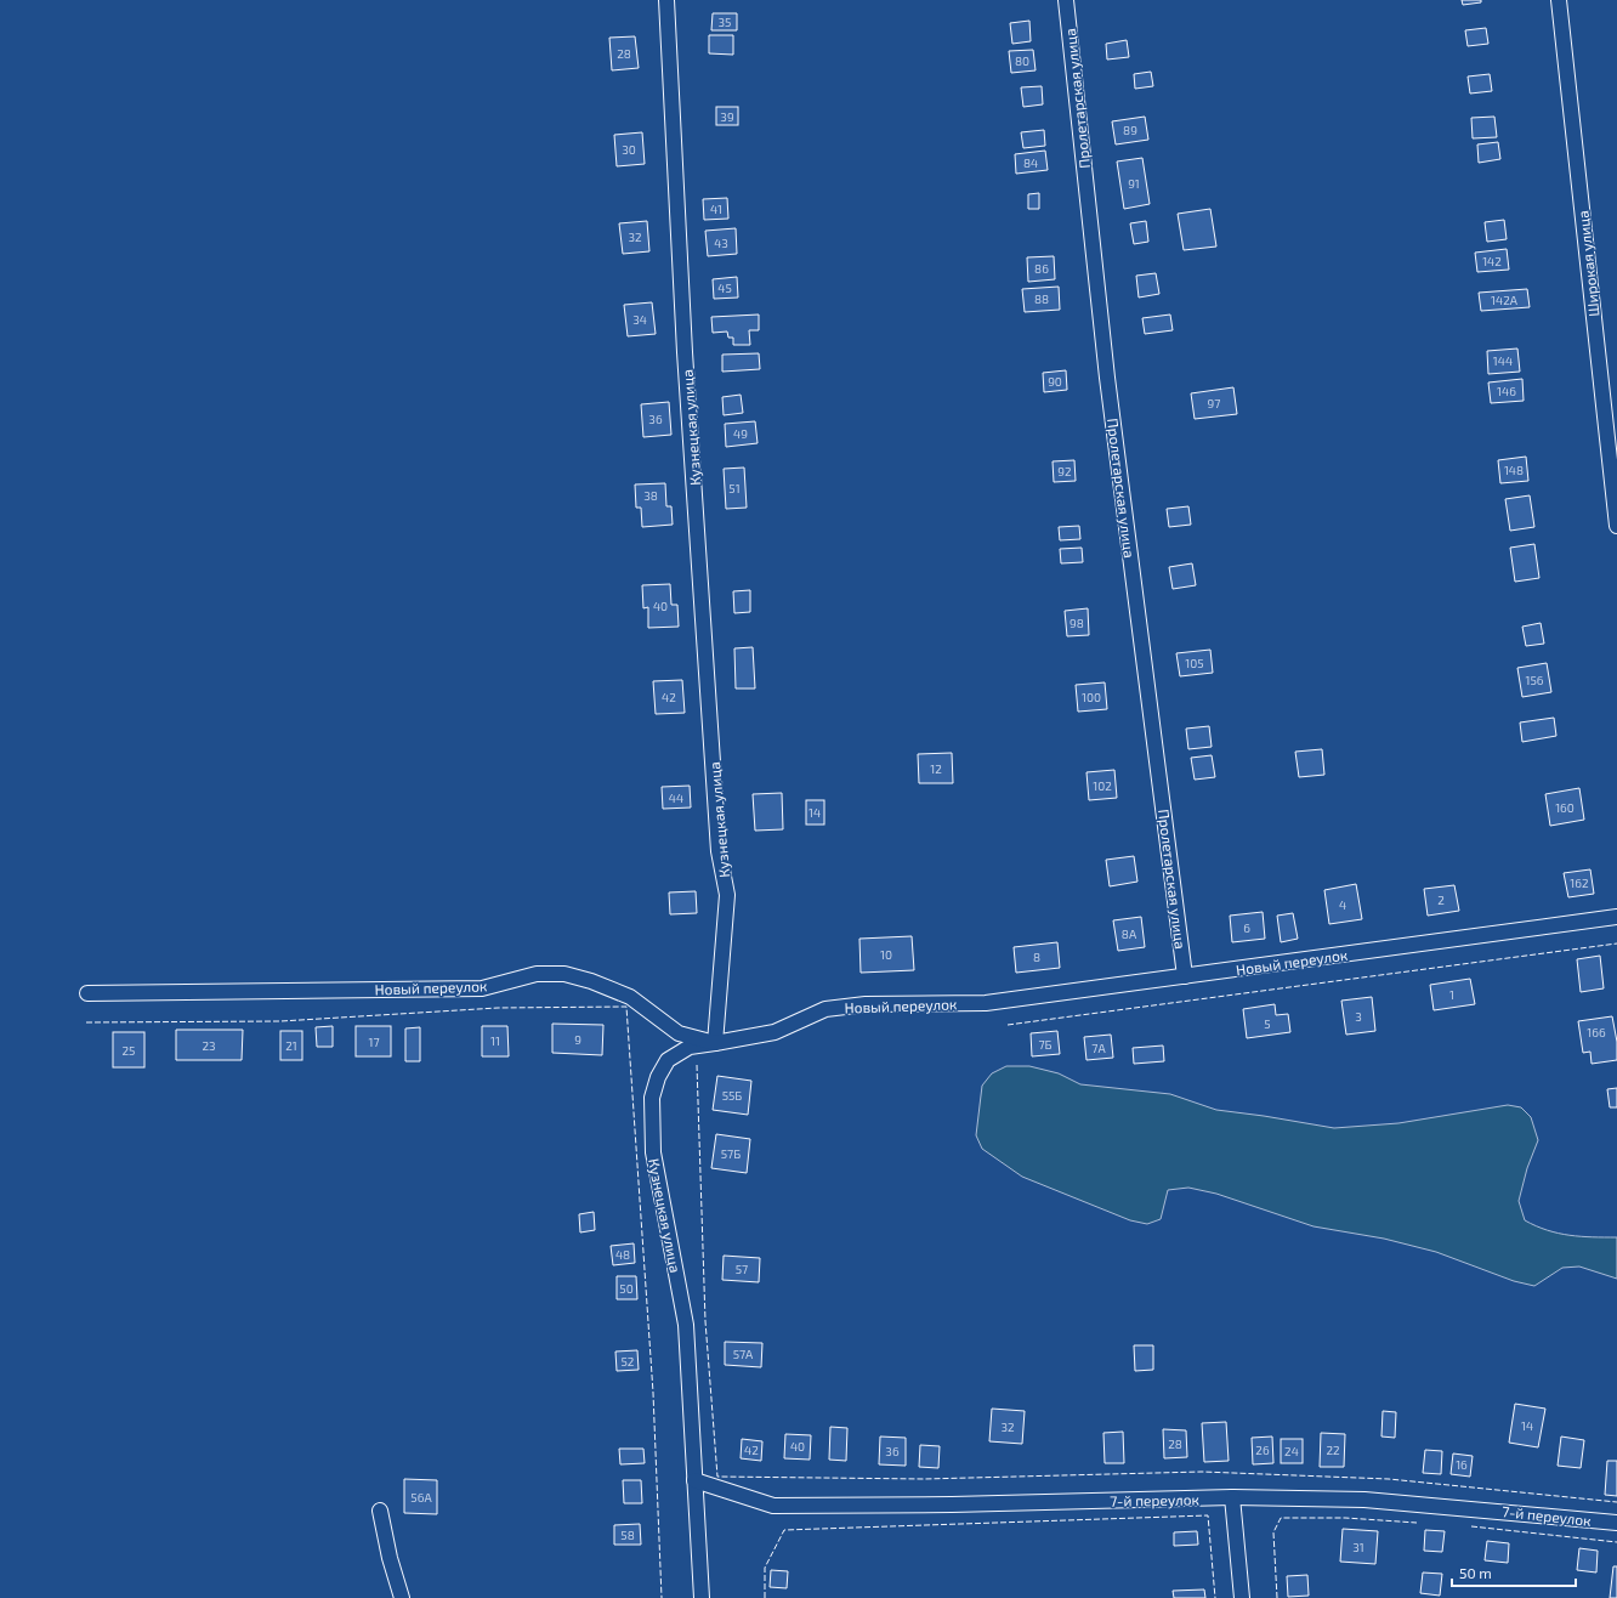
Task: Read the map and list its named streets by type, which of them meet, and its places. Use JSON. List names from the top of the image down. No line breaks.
{"streets":{"street":["Пролетарская улица","Широкая улица","Кузнецкая улица","Новый переулок","7-й переулок"]},"crossings":[["Пролетарская улица","Новый переулок"],["Кузнецкая улица","Новый переулок"],["Кузнецкая улица","7-й переулок"]],"house_numbers":["35","28","80","39","89","30","84","91","41","32","43","142","86","45","88","142А","34","144","90","146","97","36","49","148","92","51","38","40","98","105","156","42","100","12","102","44","160","14","162","2","4","6","8А","10","8","1","3","5","166","9","11","17","7Б","23","21","7А","25","55Б","57Б","48","57","50","57А","52","14","32","28","40","42","26","22","36","24","16","56А","58","31"],"scale_bar":"50 m"}
